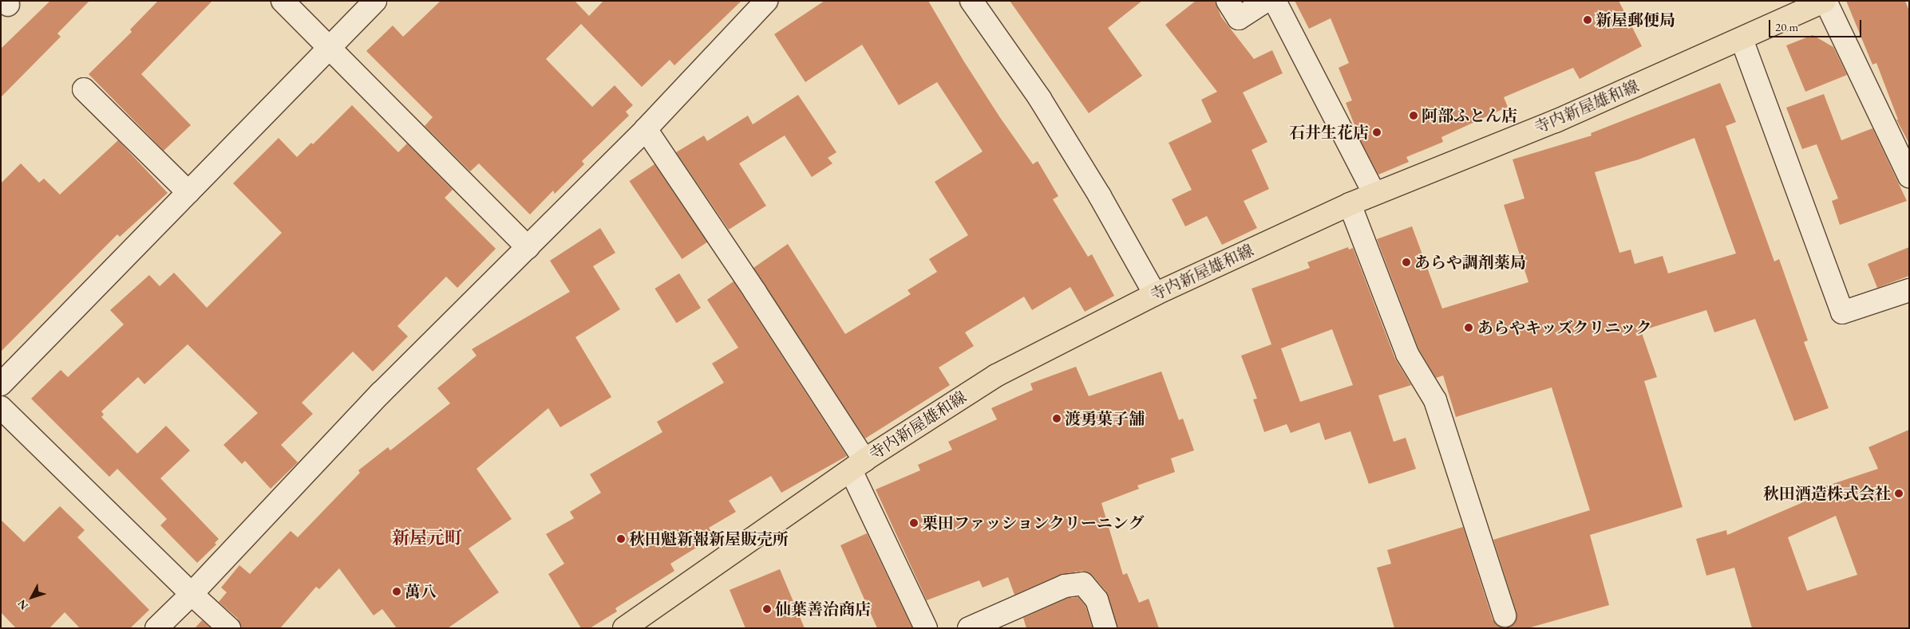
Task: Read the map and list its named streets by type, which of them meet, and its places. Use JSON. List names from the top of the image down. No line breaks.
{"streets":{"main road":["寺内新屋雄和線"]},"districts":["新屋元町"],"places":["新屋郵便局","阿部ふとん店","石井生花店","あらや調剤薬局","あらやキッズクリニック","渡勇菓子舗","秋田酒造株式会社","栗田ファッションクリーニング","秋田魁新報新屋販売所","萬八","仙葉善治商店"],"scale_bar":"20 m","north":"bottom left"}
